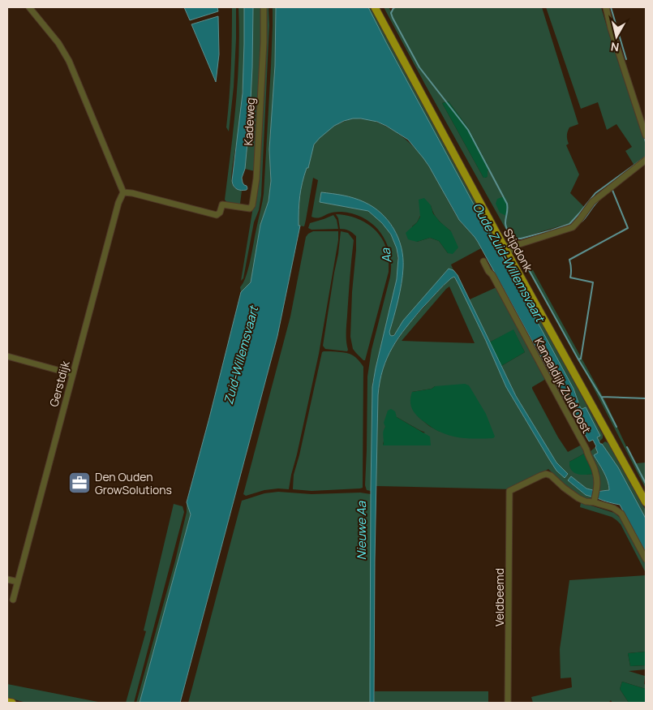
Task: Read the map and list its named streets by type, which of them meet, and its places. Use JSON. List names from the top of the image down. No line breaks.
{"streets":{"main road":["Stipdonk"],"street":["Kadeweg","Gerstdijk","Kanaaldijk Zuid Oost","Veldbeemd"]},"crossings":[["Kadeweg","Gerstdijk"],["Kanaaldijk Zuid Oost","Veldbeemd"]],"water":["Aa","Oude Zuid-Willemsvaart","Zuid-Willemsvaart","Nieuwe Aa"],"places":{"office":["Den Ouden GrowSolutions"]},"north":"bottom"}
